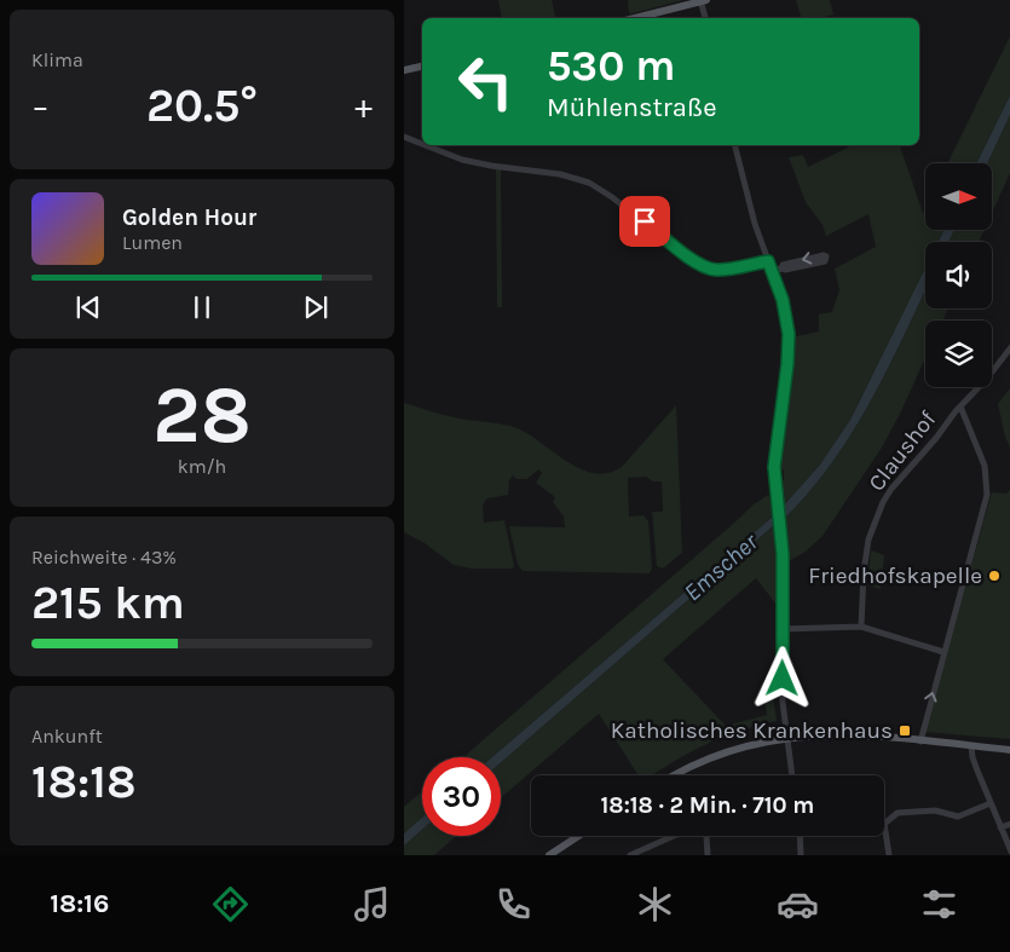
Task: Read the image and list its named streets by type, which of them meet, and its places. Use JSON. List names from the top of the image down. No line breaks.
{"streets":{"street":["Claushof"]},"water":["Emscher"],"places":{"other":["Friedhofskapelle"],"transit":["Katholisches Krankenhaus"]},"north":"right","page":{"tile":["Klima",["28","km/h"],["Reichweite · 43%","215 km"],["Ankunft","18:18"]],"turn":["530 m","Mühlenstraße"],"heat":["−","20.5°","+"],"song":["Golden Hour","Lumen"],"limit":"30","trip":"18:18 · 2 Min. · 710 m","tabs":"18:16"}}
